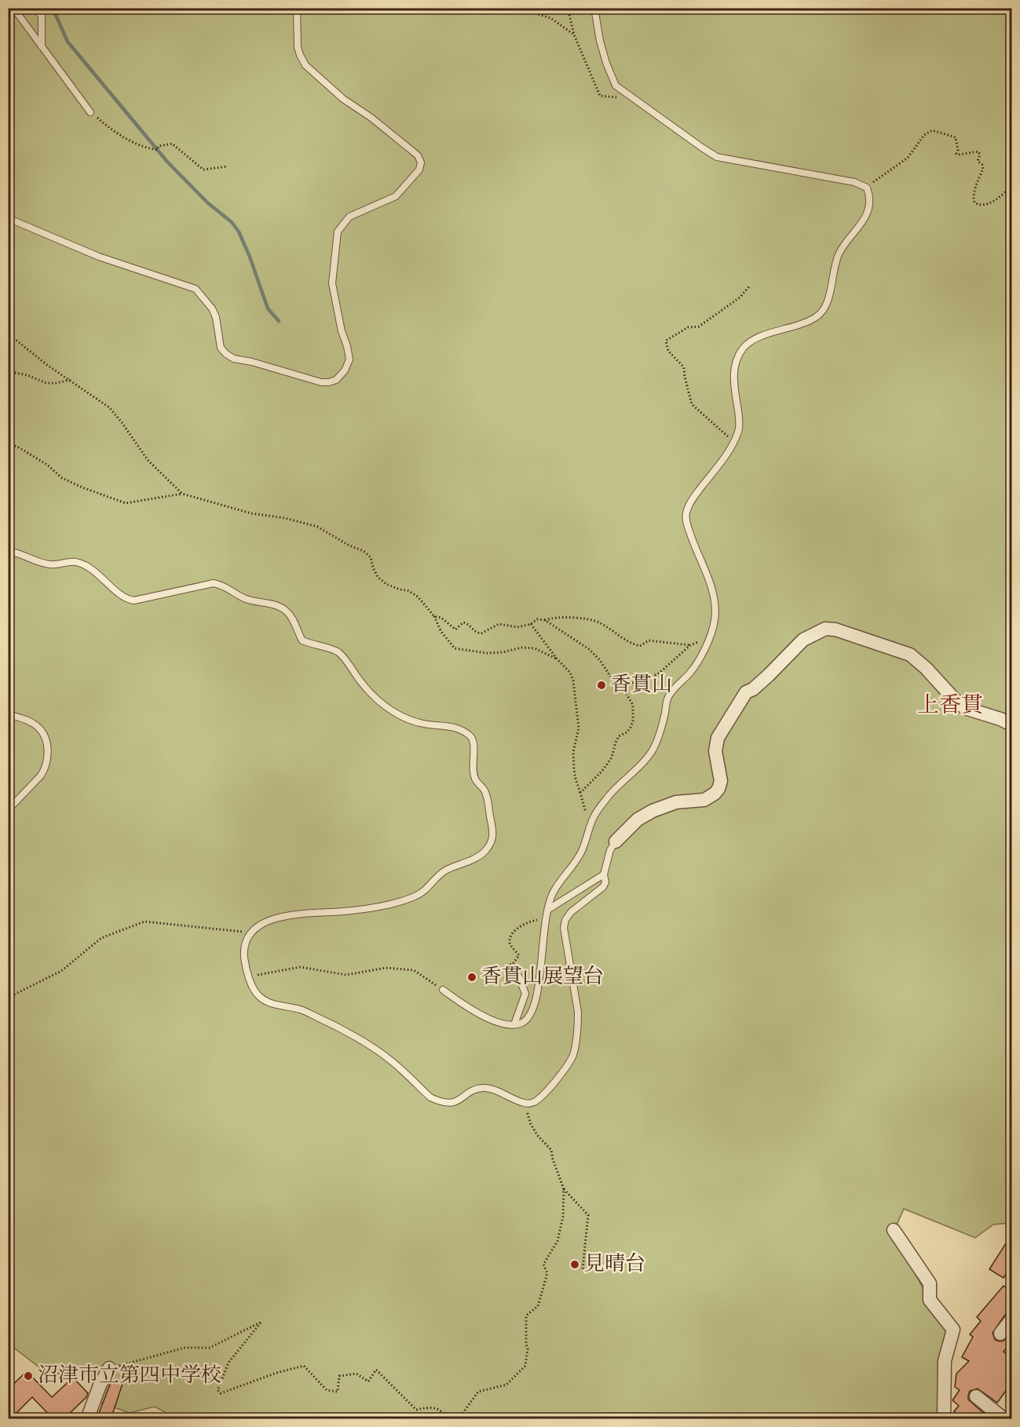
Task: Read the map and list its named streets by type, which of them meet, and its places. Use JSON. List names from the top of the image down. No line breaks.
{"districts":["上香貫"],"places":["香貫山","香貫山展望台","見晴台","沼津市立第四中学校"]}
